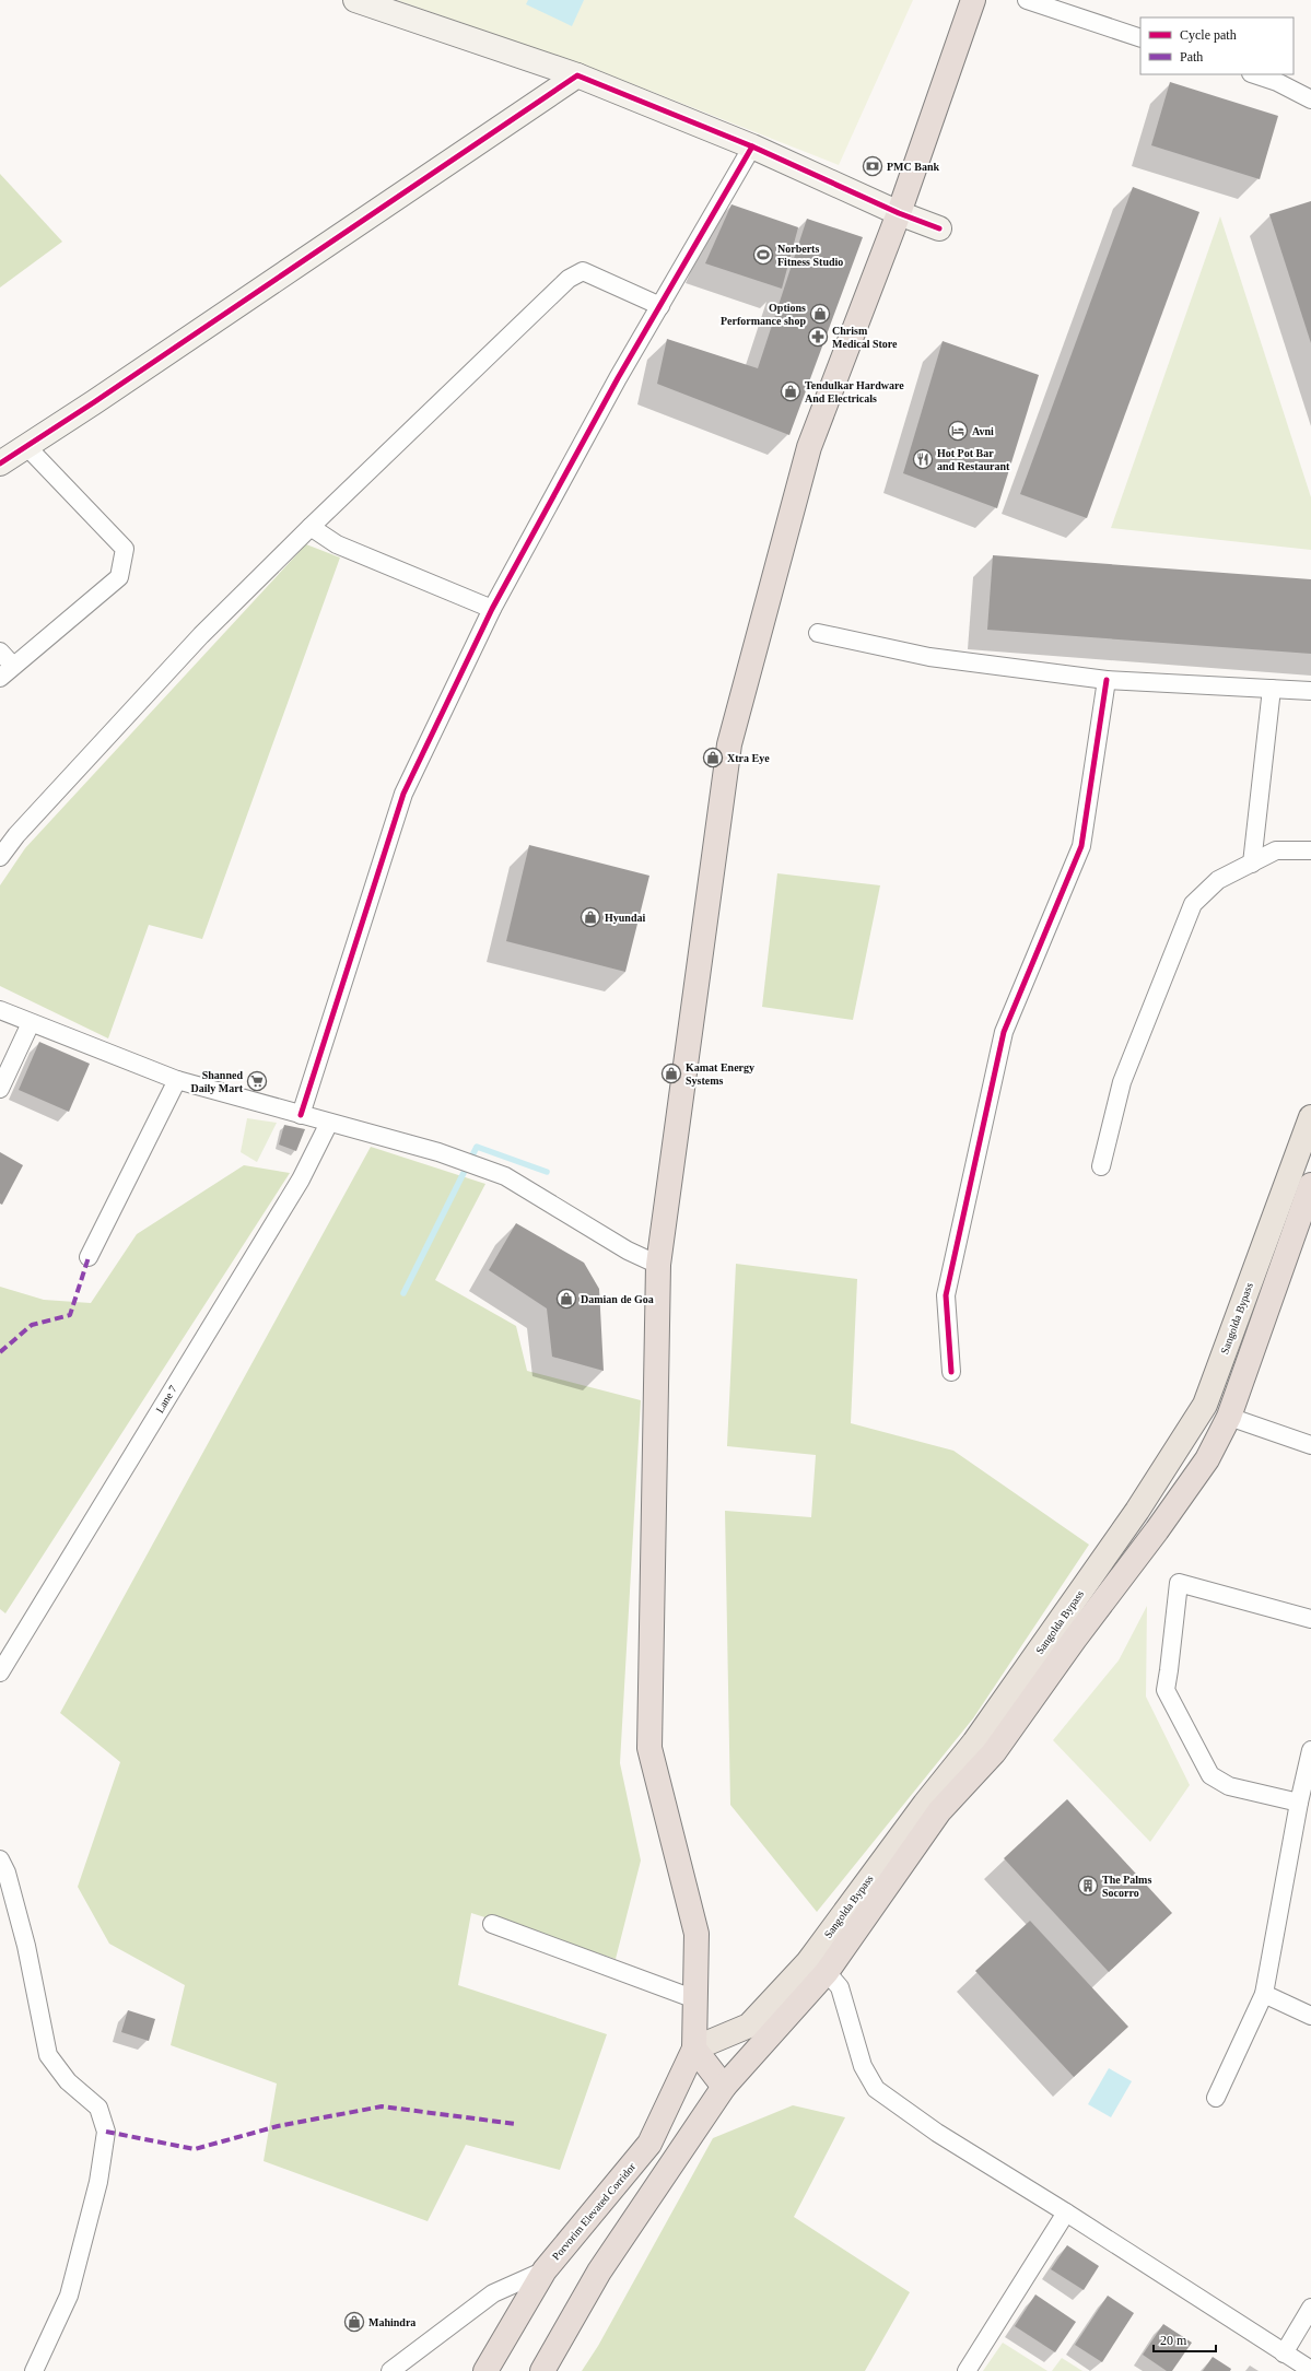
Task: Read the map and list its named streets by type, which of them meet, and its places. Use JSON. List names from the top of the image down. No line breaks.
{"streets":{"highway":["Sangolda Bypass","Porvorim Elevated Corridor"],"street":["Lane 7"]},"crossings":[["Sangolda Bypass","Porvorim Elevated Corridor"]],"places":{"bank":["PMC Bank"],"sports":["Norberts Fitness Studio"],"shop":["Options Performance shop","Tendulkar Hardware And Electricals","Xtra Eye","Hyundai","Kamat Energy Systems","Damian de Goa","Mahindra"],"pharmacy":["Chrism Medical Store"],"hotel":["Avni"],"restaurant":["Hot Pot Bar and Restaurant"],"supermarket":["Shanned Daily Mart"],"building":["The Palms Socorro"]},"legend":["Cycle path","Path"],"scale_bar":"20 m"}
